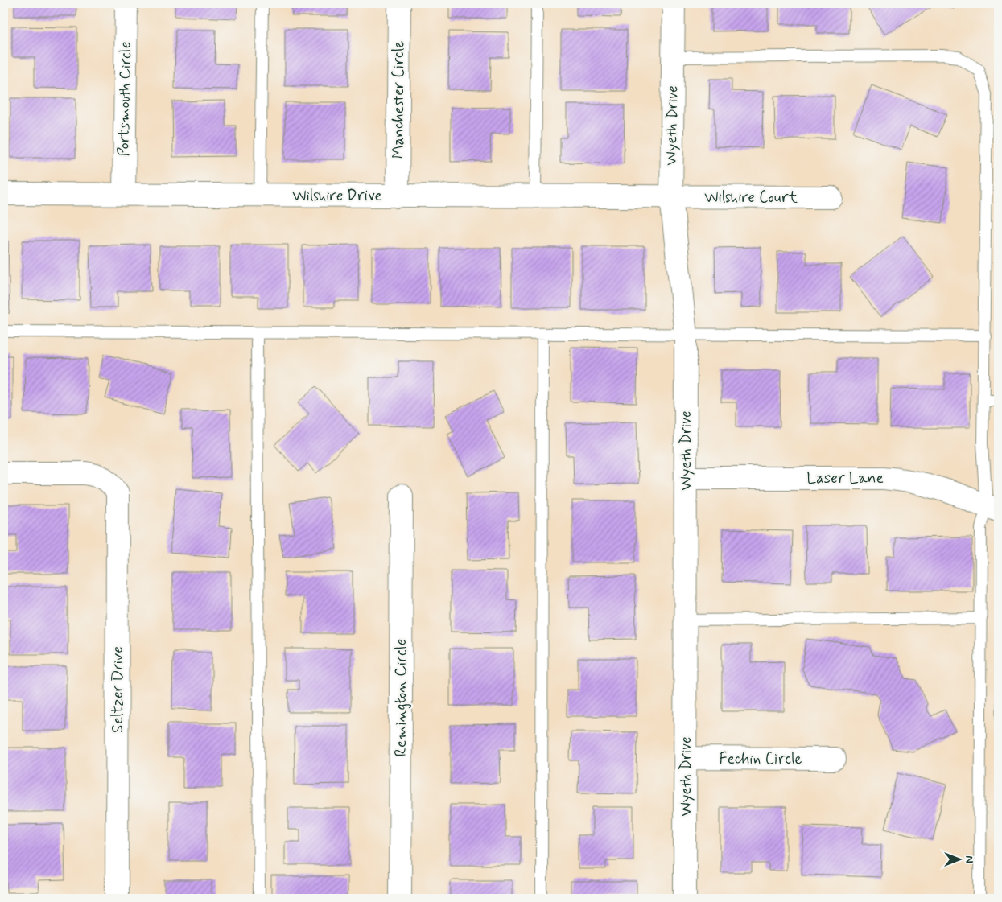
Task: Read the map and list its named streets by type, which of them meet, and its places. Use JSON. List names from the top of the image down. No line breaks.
{"streets":{"street":["Portsmouth Circle","Manchester Circle","Wyeth Drive","Wilshire Drive","Wilshire Court","Laser Lane","Seltzer Drive","Remington Circle","Fechin Circle"]},"crossings":[["Portsmouth Circle","Wilshire Drive"],["Manchester Circle","Wilshire Drive"],["Wyeth Drive","Wilshire Drive"],["Wyeth Drive","Wilshire Court"],["Wyeth Drive","Laser Lane"],["Wyeth Drive","Fechin Circle"],["Wilshire Drive","Wilshire Court"]],"north":"right"}
